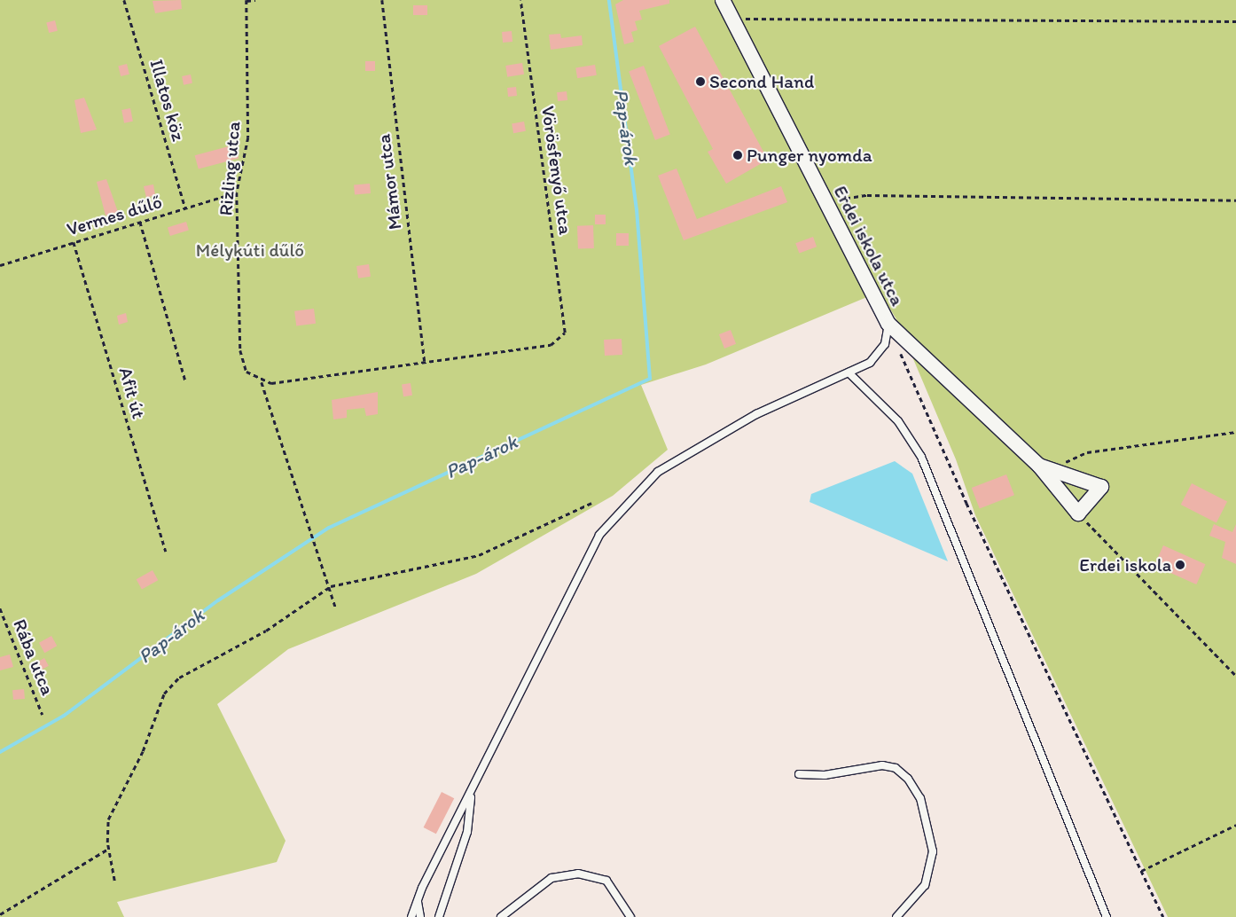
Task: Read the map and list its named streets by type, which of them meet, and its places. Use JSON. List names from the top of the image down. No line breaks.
{"streets":{"street":["Erdei iskola utca"],"path":["Illatos köz","Rizling utca","Vörösfenyő utca","Mámor utca","Vermes dűlő","Afit út","Rába utca"]},"crossings":[["Illatos köz","Vermes dűlő"],["Rizling utca","Vermes dűlő"],["Vörösfenyő utca","Mámor utca"],["Vermes dűlő","Afit út"]],"water":["Pap-árok"],"parks":["Mélykúti dűlő"],"places":["Second Hand","Punger nyomda","Erdei iskola"]}
